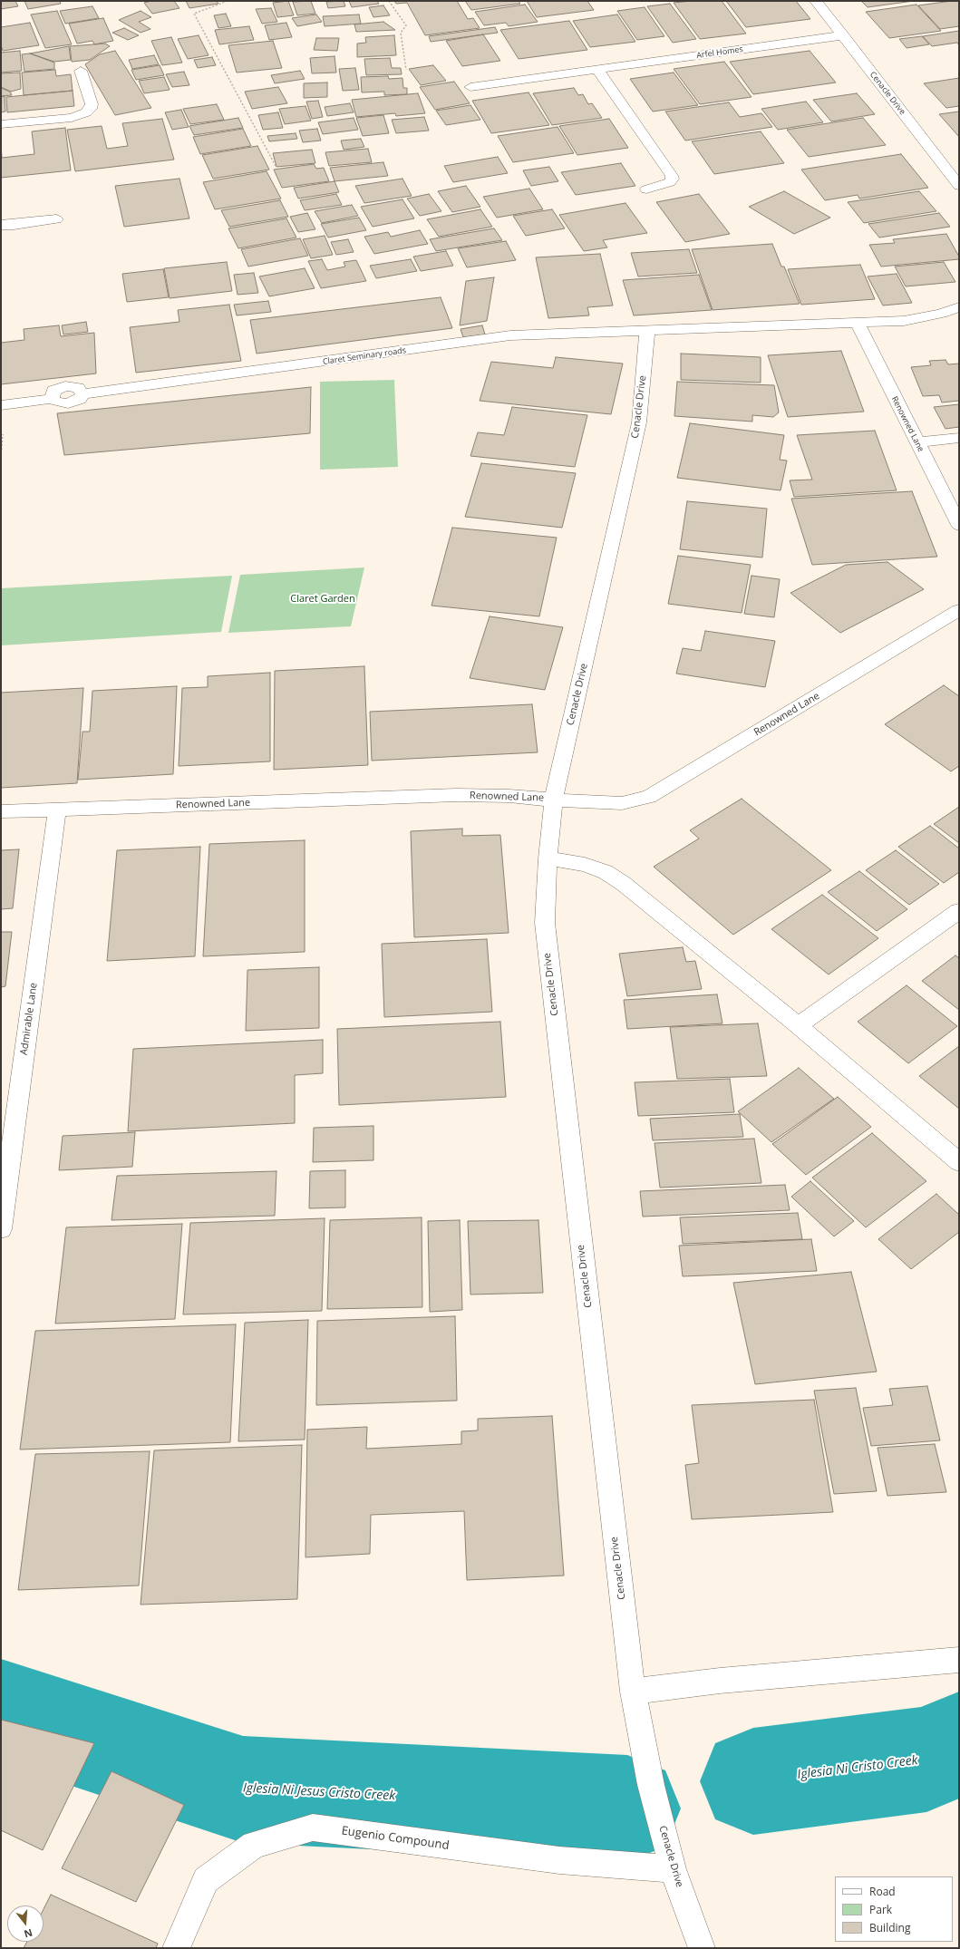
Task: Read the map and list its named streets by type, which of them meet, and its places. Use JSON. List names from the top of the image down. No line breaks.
{"streets":{"street":["Arfel Homes","Cenacle Drive","Claret Seminary roads","Renowned Lane","Admirable Lane","Eugenio Compound"]},"crossings":[["Arfel Homes","Cenacle Drive"],["Cenacle Drive","Claret Seminary roads"],["Cenacle Drive","Renowned Lane"],["Cenacle Drive","Eugenio Compound"],["Renowned Lane","Admirable Lane"]],"water":["Iglesia Ni Cristo Creek","Iglesia Ni Jesus Cristo Creek"],"parks":["Claret Garden"],"legend":["Road","Park","Building"],"north":"bottom"}
